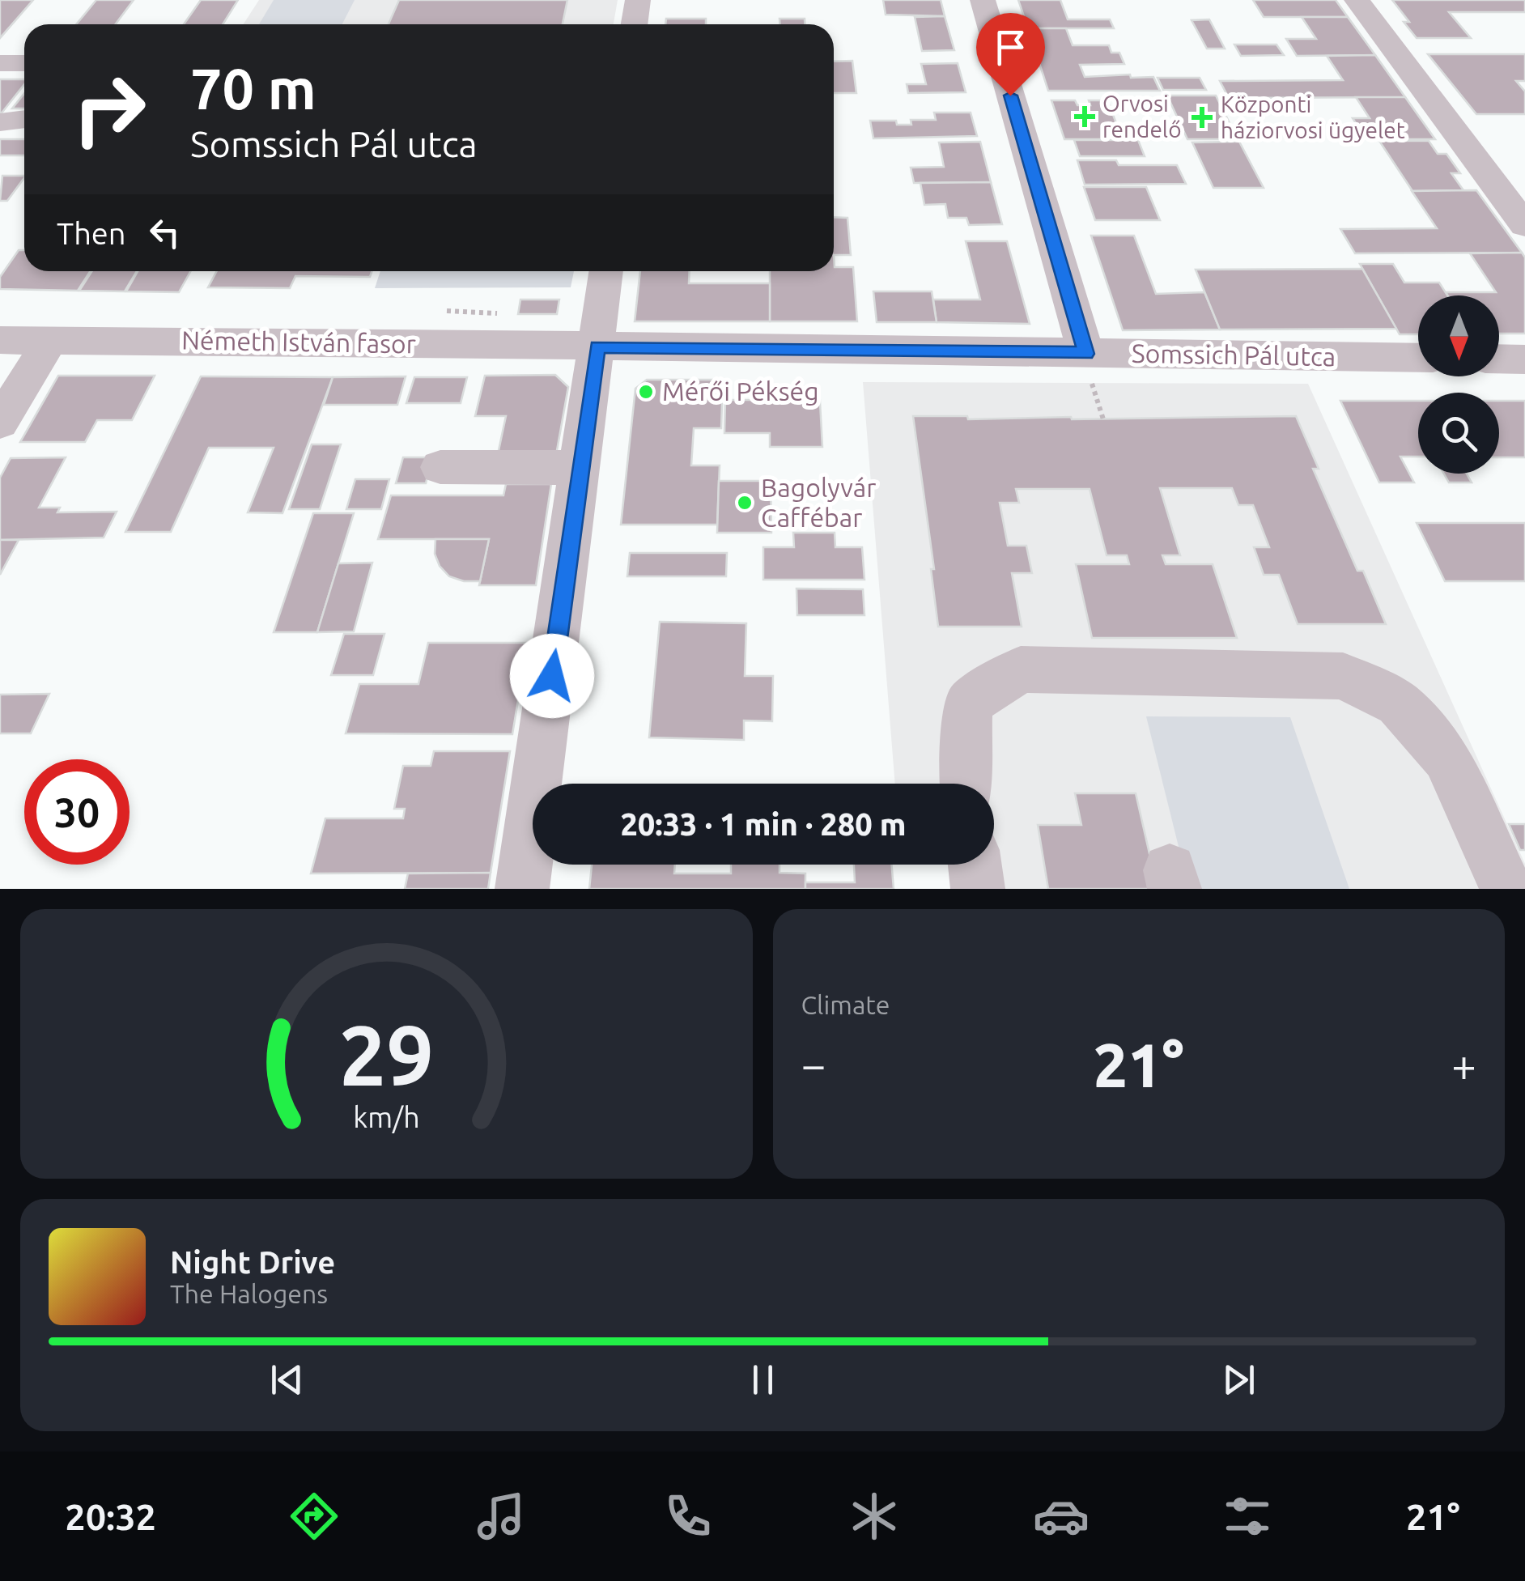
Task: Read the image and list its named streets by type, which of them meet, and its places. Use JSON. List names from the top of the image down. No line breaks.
{"streets":{"street":["Németh István fasor","Somssich Pál utca"]},"crossings":[["Németh István fasor","Somssich Pál utca"]],"places":{"health":["Orvosi rendelő","Központi háziorvosi ügyelet"],"other":["Mérői Pékség","Bagolyvár Caffébar"]},"north":"bottom","page":{"turn":["70 m","Somssich Pál utca"],"then":"Then","limit":"30","trip":"20:33 · 1 min · 280 m","tile":"Climate","heat":["−","21°","+"],"song":["Night Drive","The Halogens"],"tabs":["20:32","21°"],"gauge":["29","km/h"]}}
